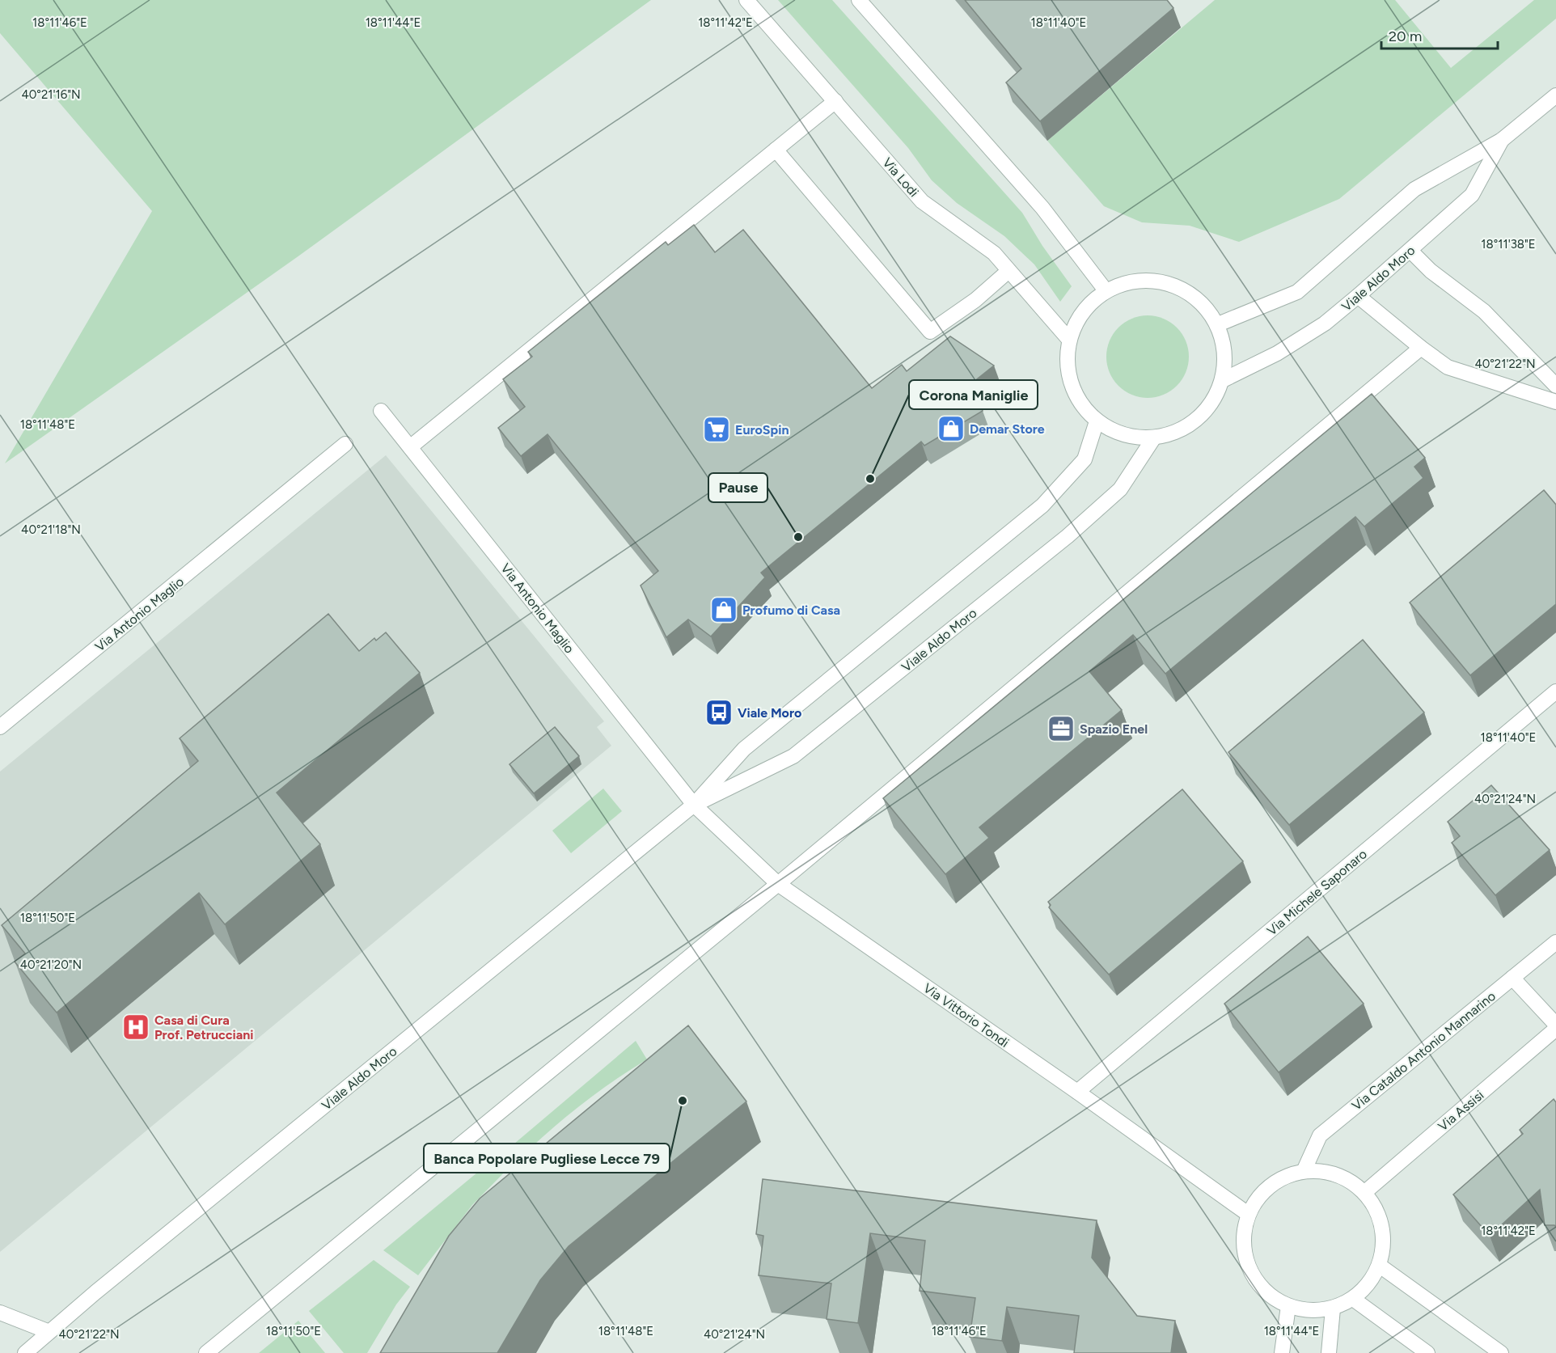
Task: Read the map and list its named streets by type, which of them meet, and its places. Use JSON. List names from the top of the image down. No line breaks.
{"streets":{"street":["Via Lodi","Viale Aldo Moro","Via Antonio Maglio","Via Michele Saponaro","Via Vittorio Tondi","Via Cataldo Antonio Mannarino","Via Assisi"]},"crossings":[["Via Lodi","Viale Aldo Moro"],["Viale Aldo Moro","Via Antonio Maglio"],["Viale Aldo Moro","Via Vittorio Tondi"],["Via Antonio Maglio","Via Vittorio Tondi"],["Via Michele Saponaro","Via Vittorio Tondi"],["Via Vittorio Tondi","Via Cataldo Antonio Mannarino"],["Via Vittorio Tondi","Via Assisi"],["Via Cataldo Antonio Mannarino","Via Assisi"]],"places":{"shop":["Demar Store","Profumo di Casa"],"supermarket":["EuroSpin"],"other":["Corona Maniglie","Pause","Banca Popolare Pugliese Lecce 79"],"bus stop":["Viale Moro"],"office":["Spazio Enel"],"hospital":["Casa di Cura Prof. Petrucciani"]},"scale_bar":"20 m","coordinates":["18°11'46\"E","18°11'42\"E","18°11'44\"E","18°11'40\"E","40°21'16\"N","18°11'38\"E","40°21'22\"N","18°11'48\"E","40°21'18\"N","40°21'24\"N","18°11'50\"E","40°21'20\"N"]}
